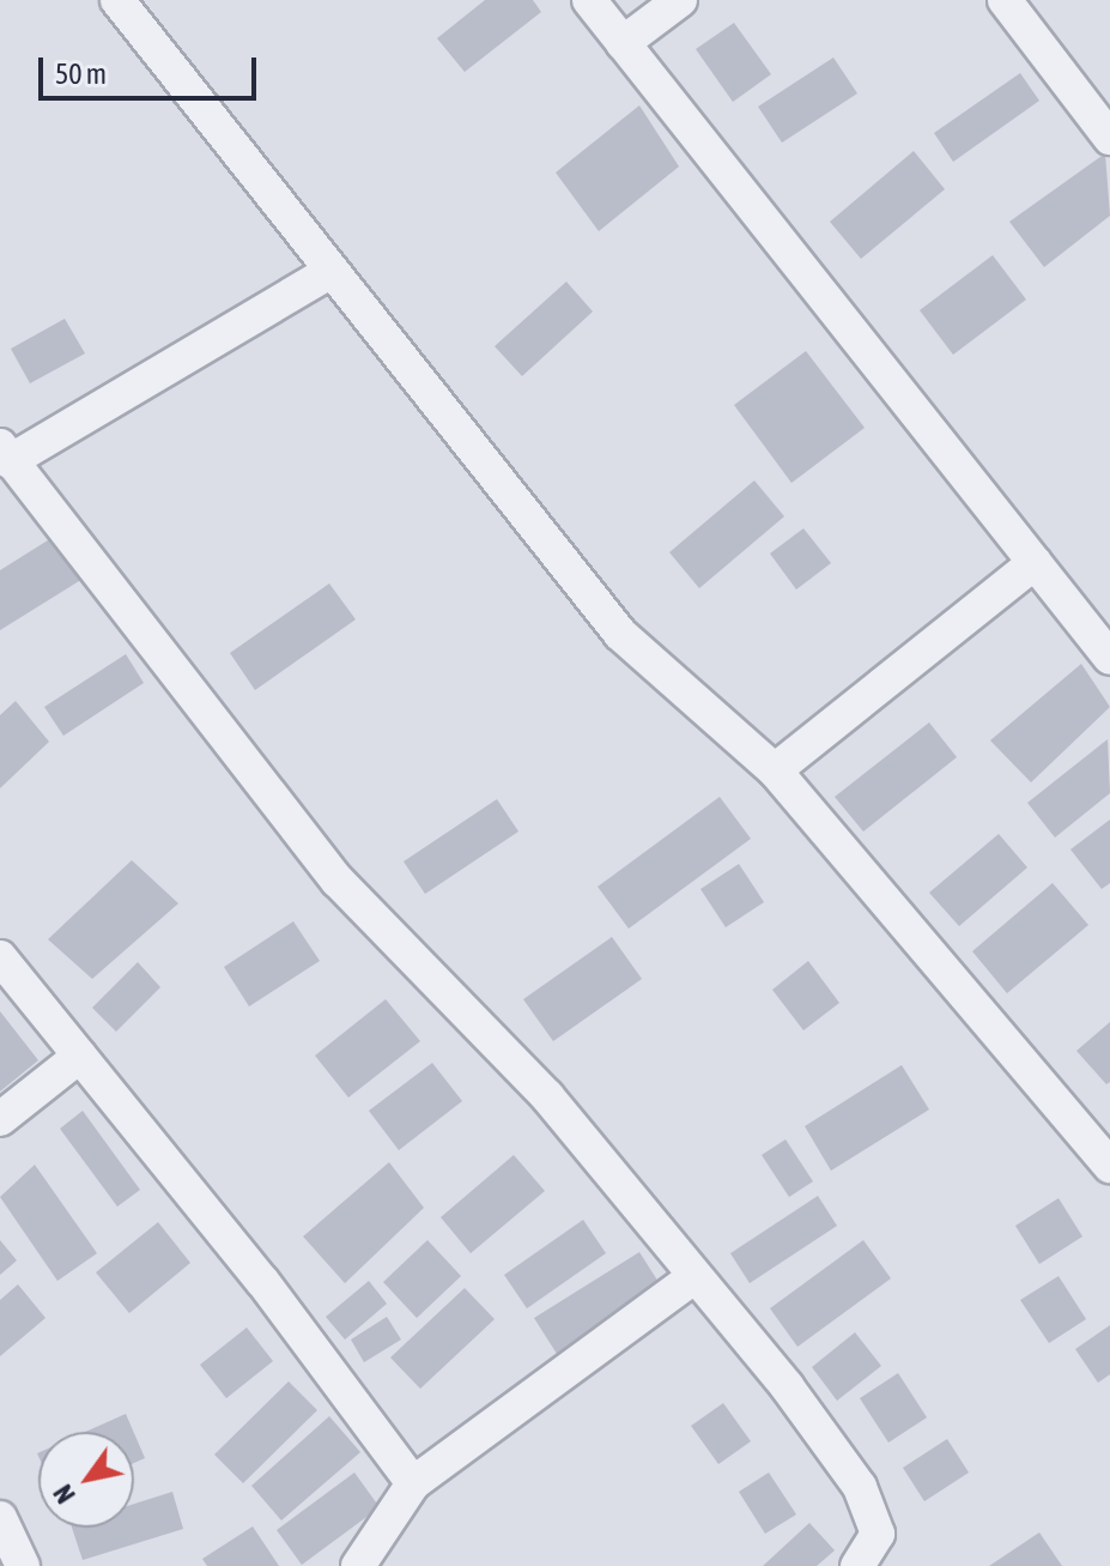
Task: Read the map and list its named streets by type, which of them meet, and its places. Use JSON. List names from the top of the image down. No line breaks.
{"scale_bar":"50 m","north":"bottom left"}
